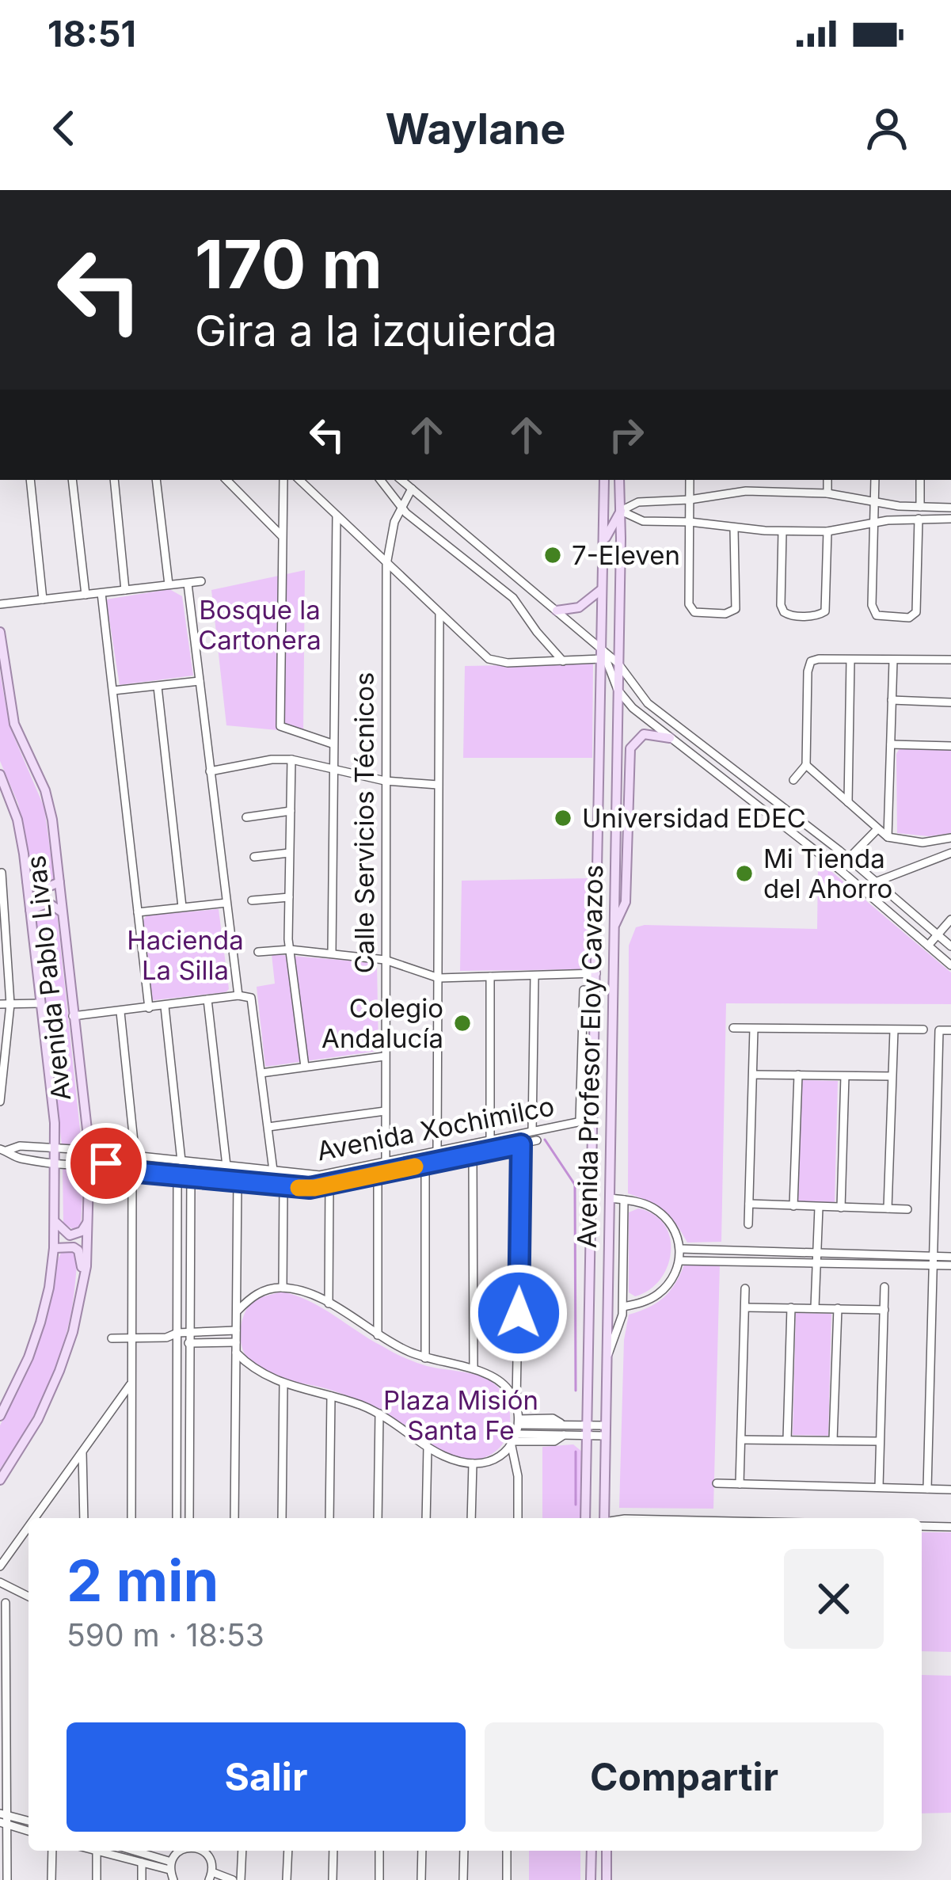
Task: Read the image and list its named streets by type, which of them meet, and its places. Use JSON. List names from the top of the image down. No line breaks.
{"streets":{"main road":["Avenida Pablo Livas","Avenida Profesor Eloy Cavazos"],"street":["Calle Servicios Técnicos","Avenida Xochimilco"]},"crossings":[["Calle Servicios Técnicos","Avenida Xochimilco"],["Avenida Pablo Livas","Avenida Xochimilco"],["Avenida Profesor Eloy Cavazos","Avenida Xochimilco"]],"parks":["Bosque la Cartonera","Hacienda La Silla","Plaza Misión Santa Fe"],"places":["7-Eleven","Universidad EDEC","Mi Tienda del Ahorro","Colegio Andalucía"],"page":{"status":"18:51","header":"Waylane","turn":["170 m","Gira a la izquierda"],"heading":["2 min","590 m · 18:53"],"buttons":["Salir","Compartir"]}}
